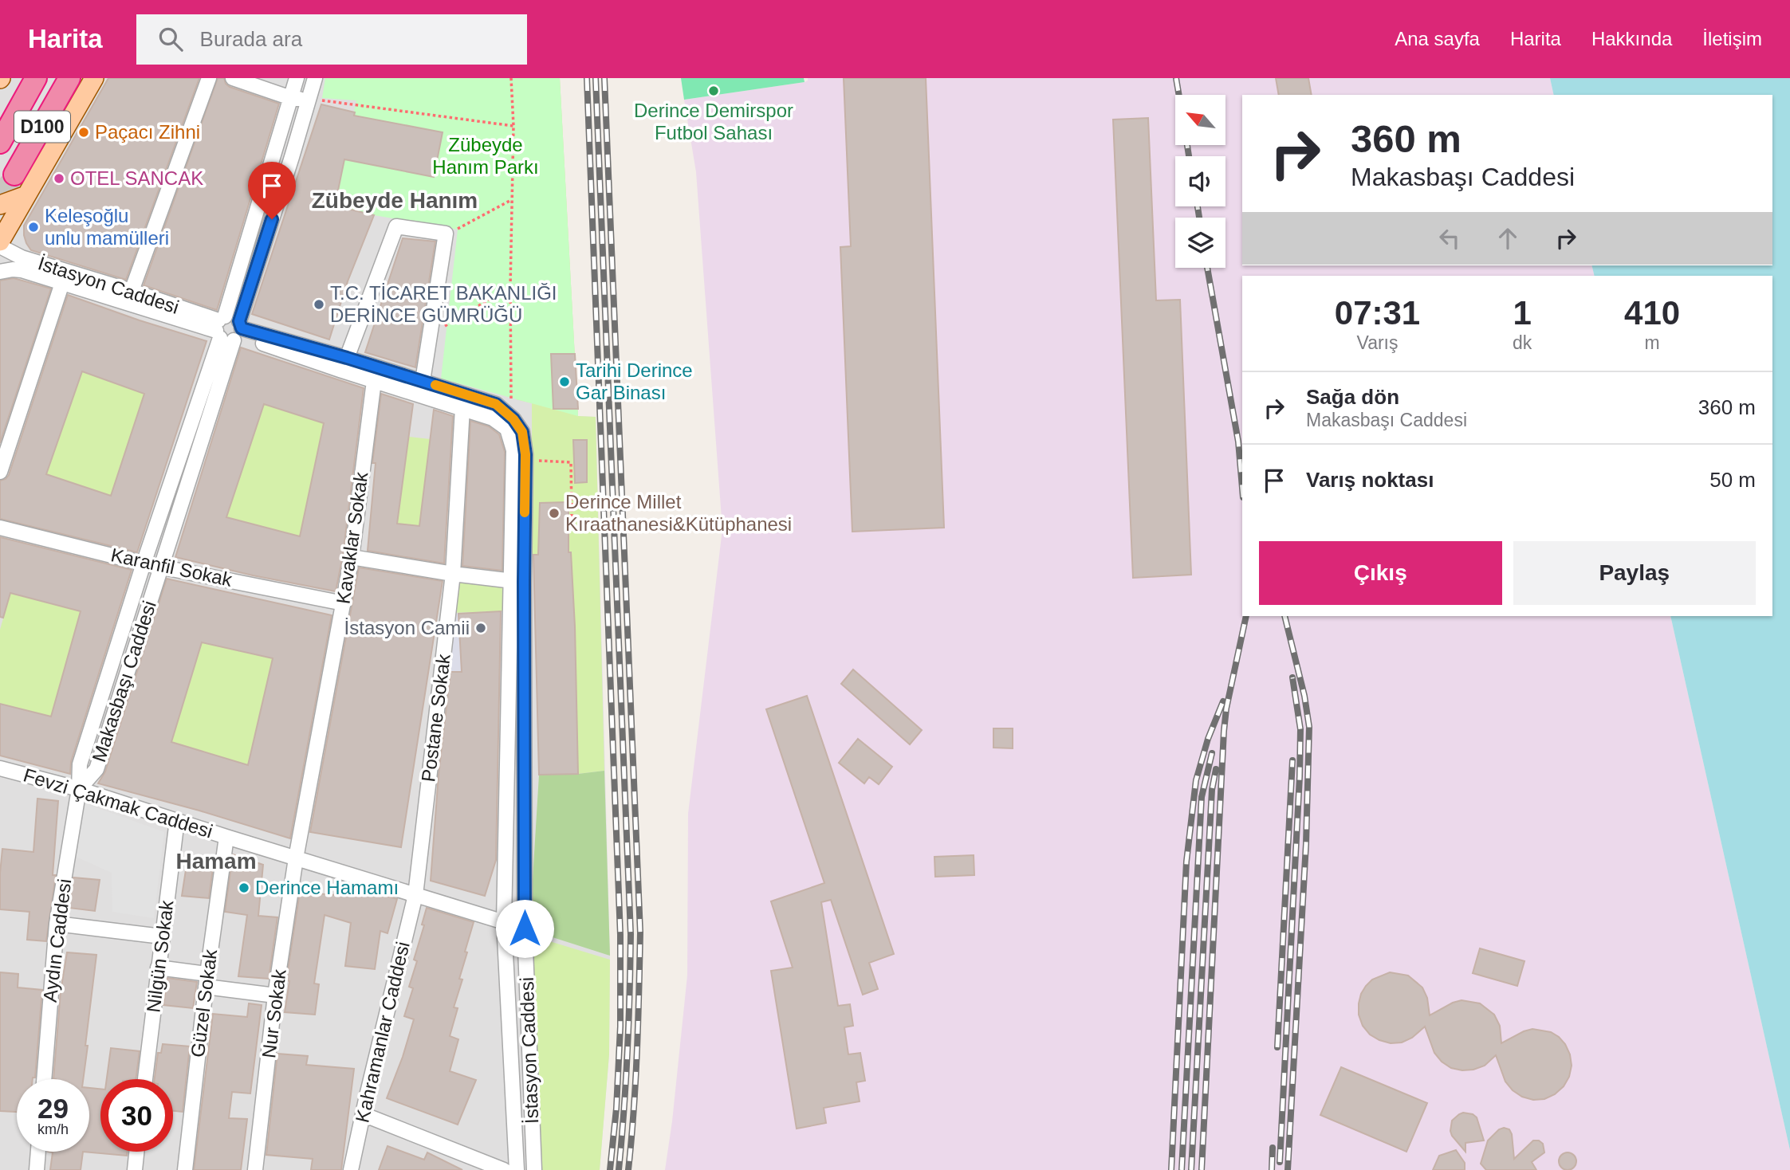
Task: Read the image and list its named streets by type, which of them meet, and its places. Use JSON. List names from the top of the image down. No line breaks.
{"streets":{"highway":["D100"],"street":["İstasyon Caddesi","Kavaklar Sokak","Karanfil Sokak","Makasbaşı Caddesi","Postane Sokak","Fevzi Çakmak Caddesi","Aydın Caddesi","Nilgün Sokak","Güzel Sokak","Nur Sokak","Kahramanlar Caddesi"]},"crossings":[["İstasyon Caddesi","Kavaklar Sokak"],["İstasyon Caddesi","Makasbaşı Caddesi"],["İstasyon Caddesi","Postane Sokak"],["İstasyon Caddesi","Fevzi Çakmak Caddesi"],["Kavaklar Sokak","Karanfil Sokak"],["Kavaklar Sokak","Fevzi Çakmak Caddesi"],["Kavaklar Sokak","Nur Sokak"],["Karanfil Sokak","Makasbaşı Caddesi"],["Makasbaşı Caddesi","Fevzi Çakmak Caddesi"],["Makasbaşı Caddesi","Aydın Caddesi"],["Postane Sokak","Fevzi Çakmak Caddesi"],["Postane Sokak","Kahramanlar Caddesi"],["Fevzi Çakmak Caddesi","Aydın Caddesi"],["Fevzi Çakmak Caddesi","Nilgün Sokak"],["Fevzi Çakmak Caddesi","Güzel Sokak"],["Fevzi Çakmak Caddesi","Nur Sokak"],["Fevzi Çakmak Caddesi","Kahramanlar Caddesi"]],"districts":["Zübeyde Hanım","Hamam"],"parks":["Zübeyde Hanım Parkı"],"places":["Derince Demirspor Futbol Sahası","Paçacı Zihni","OTEL SANCAK","Keleşoğlu unlu mamülleri","T.C. TİCARET BAKANLIĞI DERİNCE GÜMRÜĞÜ","Tarihi Derince Gar Binası","Derince Millet Kıraathanesi&Kütüphanesi","İstasyon Camii","Derince Hamamı"],"north":"top left","page":{"header":"Harita","search":"Burada ara","nav":["Ana sayfa","Harita","Hakkında","İletişim"],"turn":["360 m","Makasbaşı Caddesi"],"eta":["07:31","Varış","1","dk","410","m"],"list":[{"name":"Sağa dön","note":"Makasbaşı Caddesi","value":"360 m"},{"name":"Varış noktası","value":"50 m"}],"buttons":["Çıkış","Paylaş"],"speed":"29 km/h","limit":"30"}}
